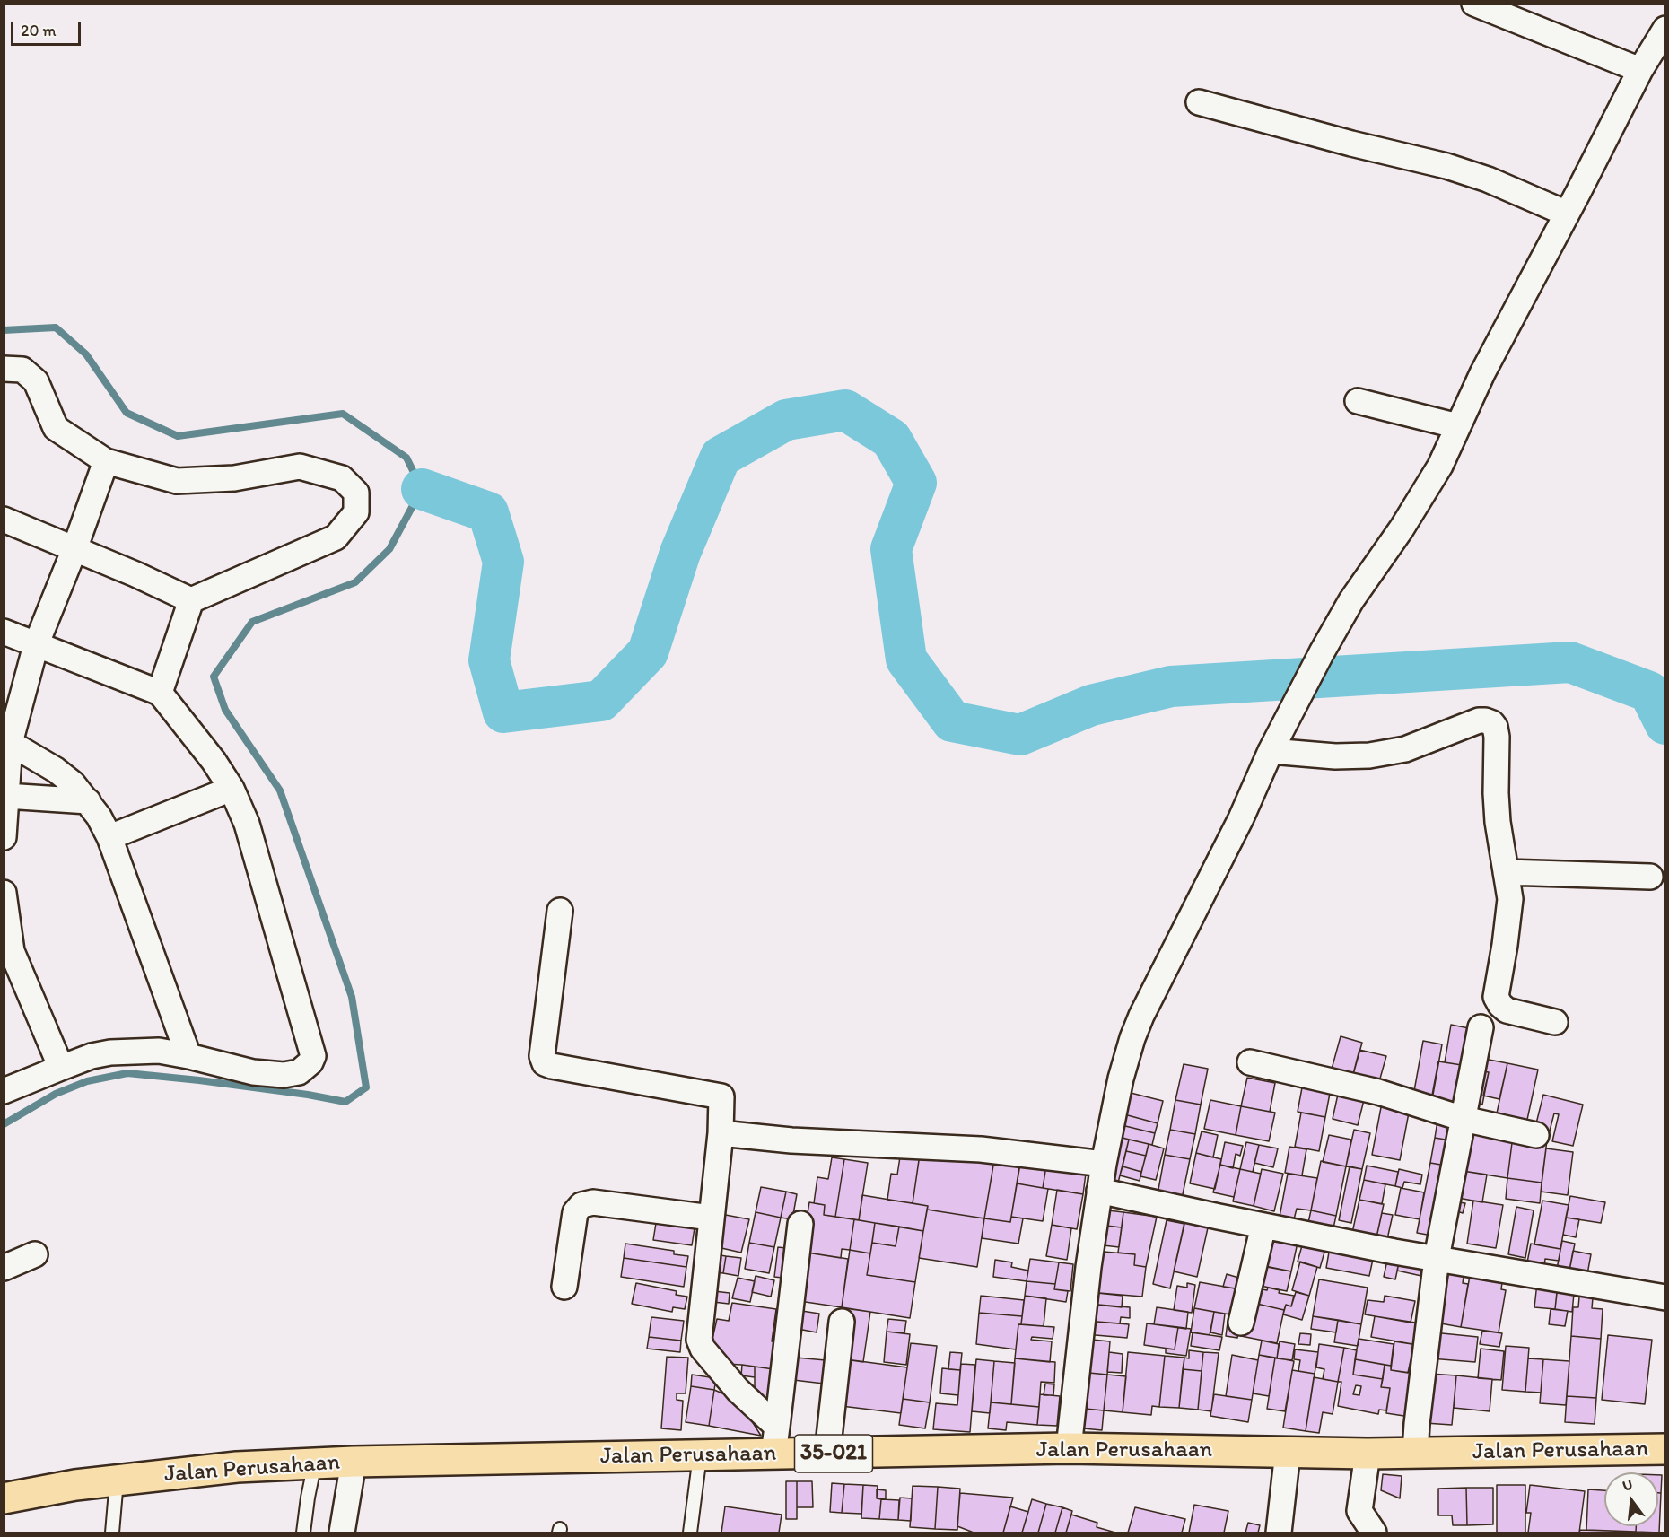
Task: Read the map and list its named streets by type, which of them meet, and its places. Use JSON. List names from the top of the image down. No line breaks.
{"streets":{"main road":["Jalan Perusahaan","35-021"]},"scale_bar":"20 m","north":"top"}
